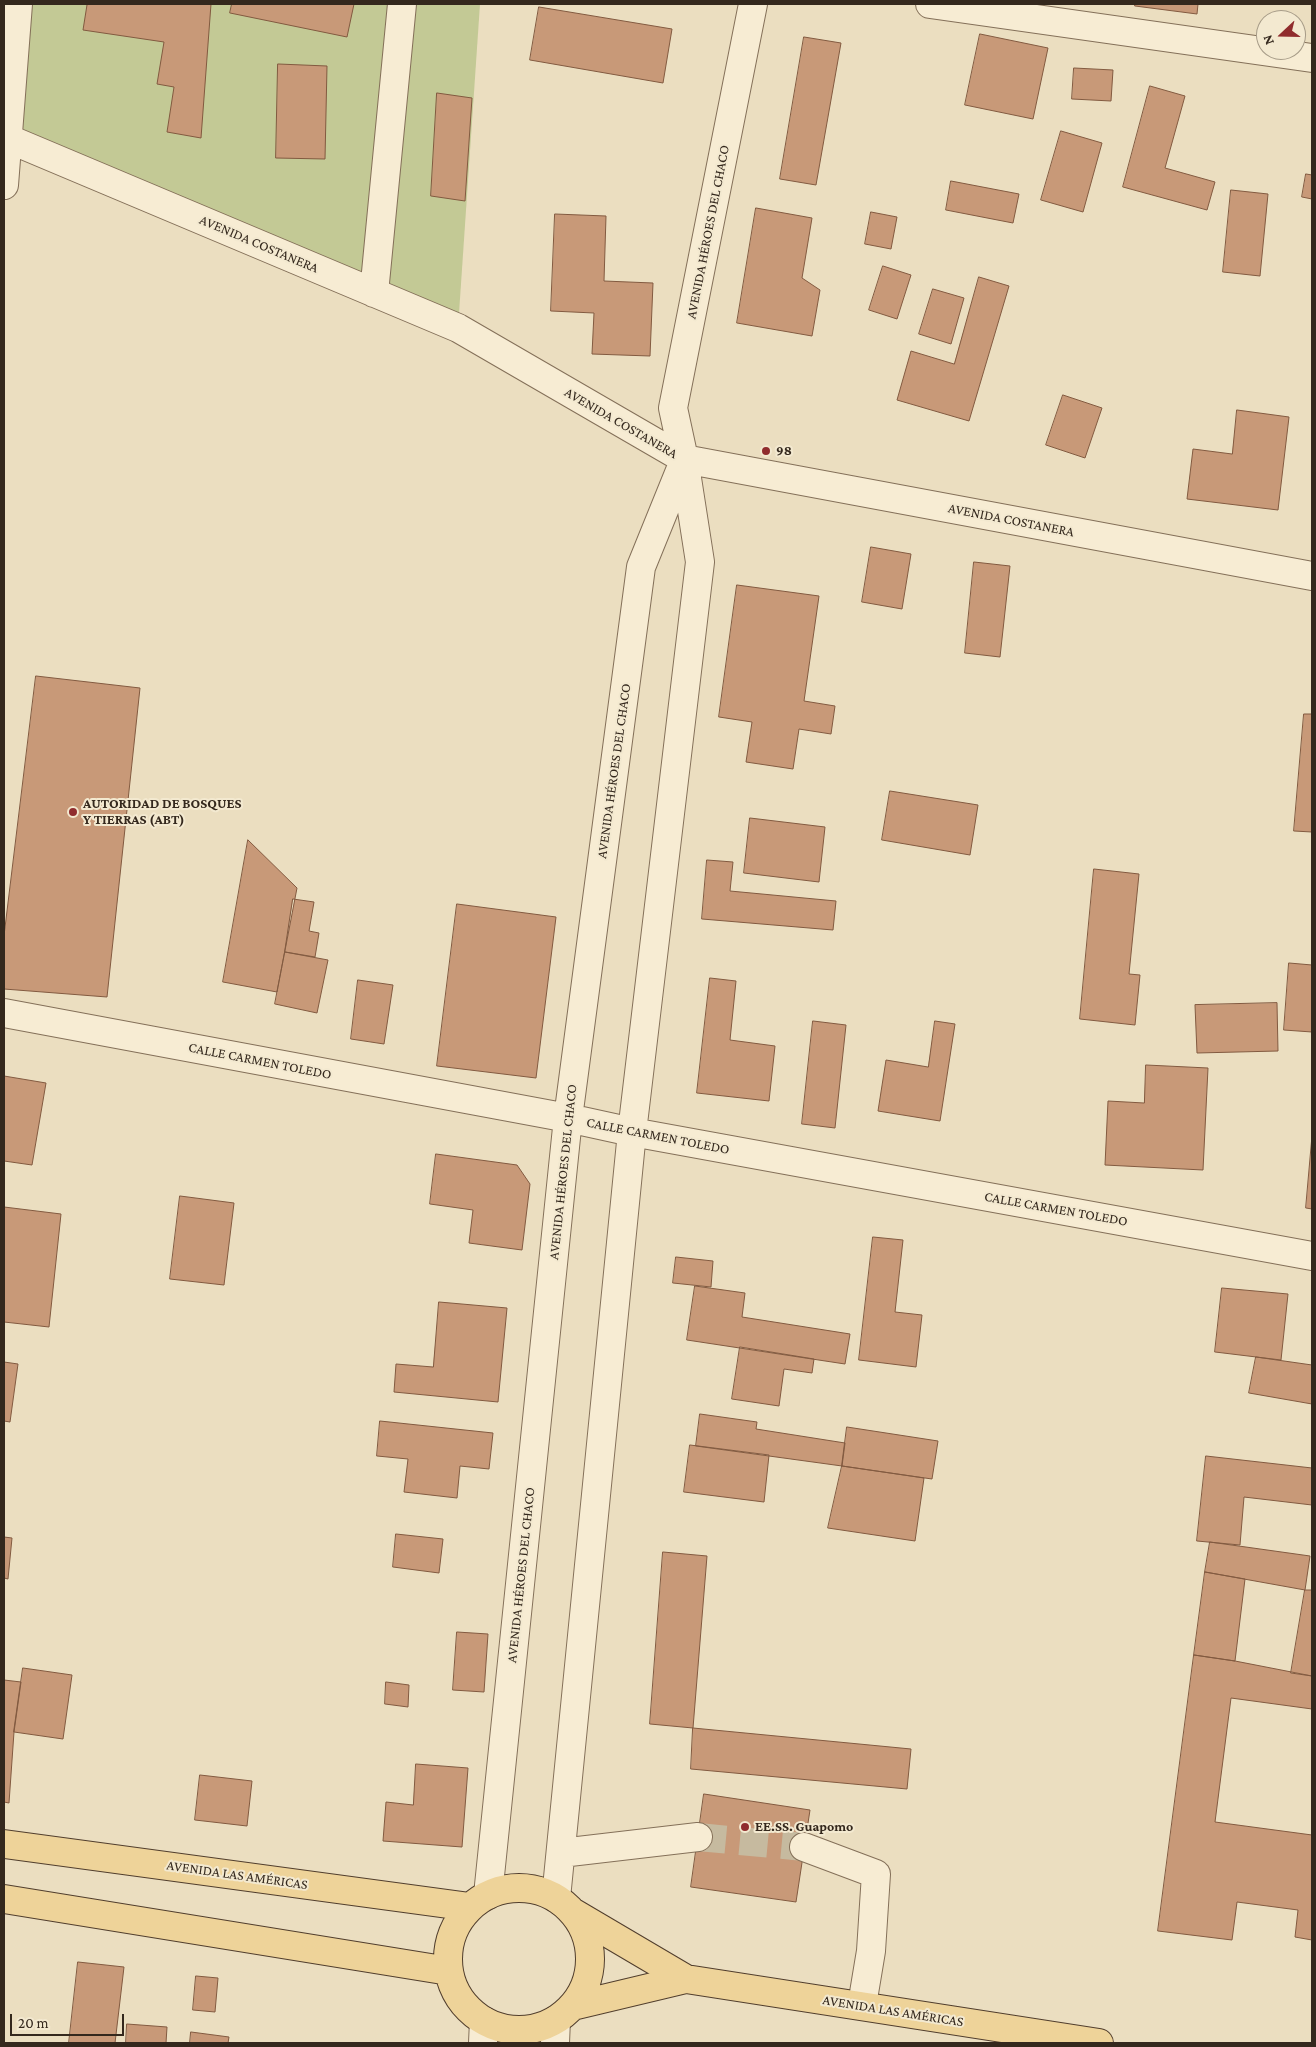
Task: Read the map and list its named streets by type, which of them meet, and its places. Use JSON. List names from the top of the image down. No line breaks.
{"streets":{"main road":["AVENIDA LAS AMÉRICAS"],"street":["AVENIDA HÉROES DEL CHACO","AVENIDA COSTANERA","CALLE CARMEN TOLEDO"]},"crossings":[["AVENIDA HÉROES DEL CHACO","AVENIDA COSTANERA"],["AVENIDA HÉROES DEL CHACO","CALLE CARMEN TOLEDO"],["AVENIDA HÉROES DEL CHACO","AVENIDA LAS AMÉRICAS"]],"places":["98","AUTORIDAD DE BOSQUES Y TIERRAS (ABT)","EE.SS. Guapomo"],"scale_bar":"20 m","north":"left"}
